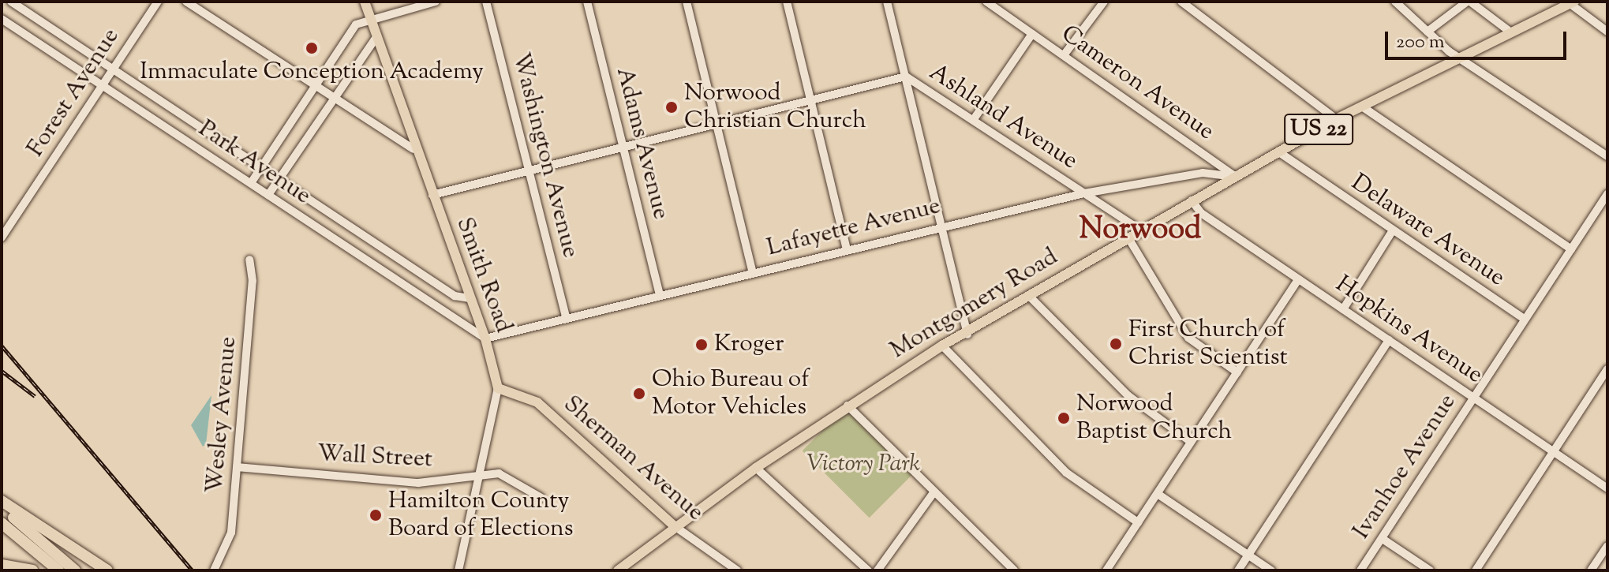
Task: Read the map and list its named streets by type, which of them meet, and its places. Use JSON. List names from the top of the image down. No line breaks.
{"streets":{"main road":["US 22","Smith Road","Montgomery Road","Sherman Avenue"],"street":["Cameron Avenue","Forest Avenue","Ashland Avenue","Adams Avenue","Washington Avenue","Park Avenue","Lafayette Avenue","Delaware Avenue","Hopkins Avenue","Wesley Avenue","Wall Street","Ivanhoe Avenue"]},"crossings":[["Cameron Avenue","Lafayette Avenue"],["Cameron Avenue","Montgomery Road"],["Forest Avenue","Park Avenue"],["Ashland Avenue","Adams Avenue"],["Ashland Avenue","Washington Avenue"],["Ashland Avenue","Lafayette Avenue"],["Ashland Avenue","Smith Road"],["Ashland Avenue","Montgomery Road"],["Adams Avenue","Lafayette Avenue"],["Washington Avenue","Lafayette Avenue"],["Park Avenue","Lafayette Avenue"],["Park Avenue","Smith Road"],["Lafayette Avenue","Smith Road"],["Lafayette Avenue","Montgomery Road"],["Delaware Avenue","Montgomery Road"],["Delaware Avenue","Ivanhoe Avenue"],["Smith Road","Wall Street"],["Smith Road","Sherman Avenue"],["Montgomery Road","Hopkins Avenue"],["Montgomery Road","Sherman Avenue"],["Hopkins Avenue","Ivanhoe Avenue"],["Wesley Avenue","Wall Street"]],"districts":["Norwood"],"parks":["Victory Park"],"places":["Immaculate Conception Academy","Norwood Christian Church","First Church of Christ Scientist","Kroger","Ohio Bureau of Motor Vehicles","Norwood Baptist Church","Hamilton County Board of Elections"],"scale_bar":"200 m"}
